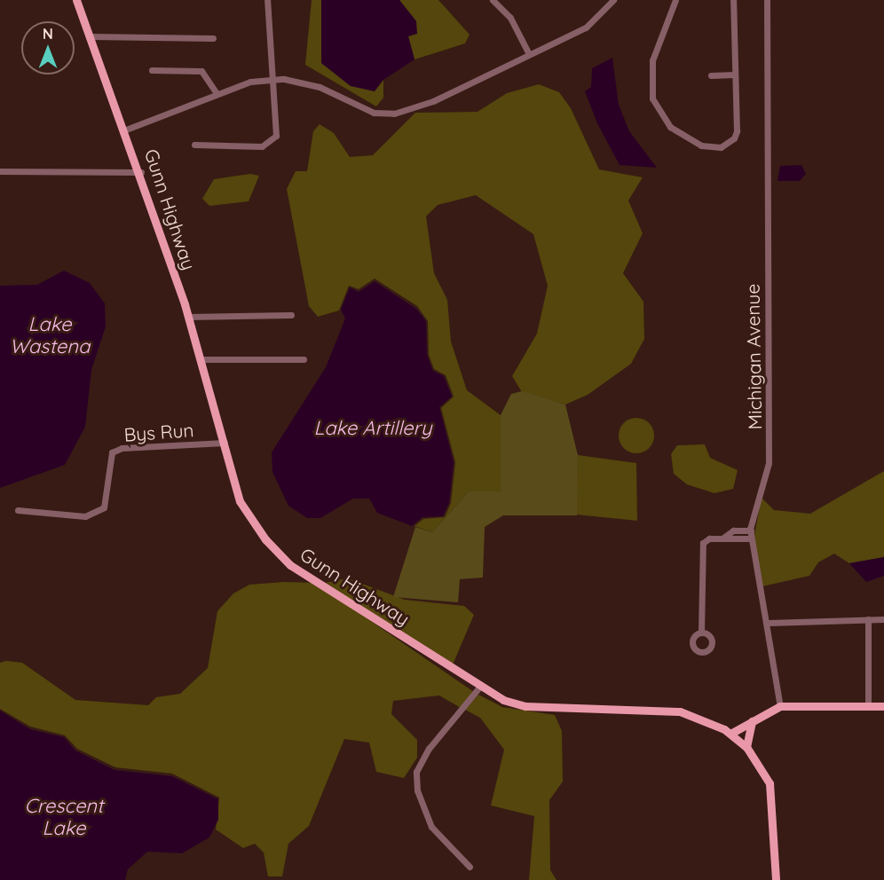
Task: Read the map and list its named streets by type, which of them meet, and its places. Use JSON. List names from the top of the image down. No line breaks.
{"streets":{"main road":["Gunn Highway"],"street":["Michigan Avenue","Bys Run"]},"crossings":[["Gunn Highway","Bys Run"]],"water":["Lake Wastena","Lake Artillery","Crescent Lake"],"north":"top"}
